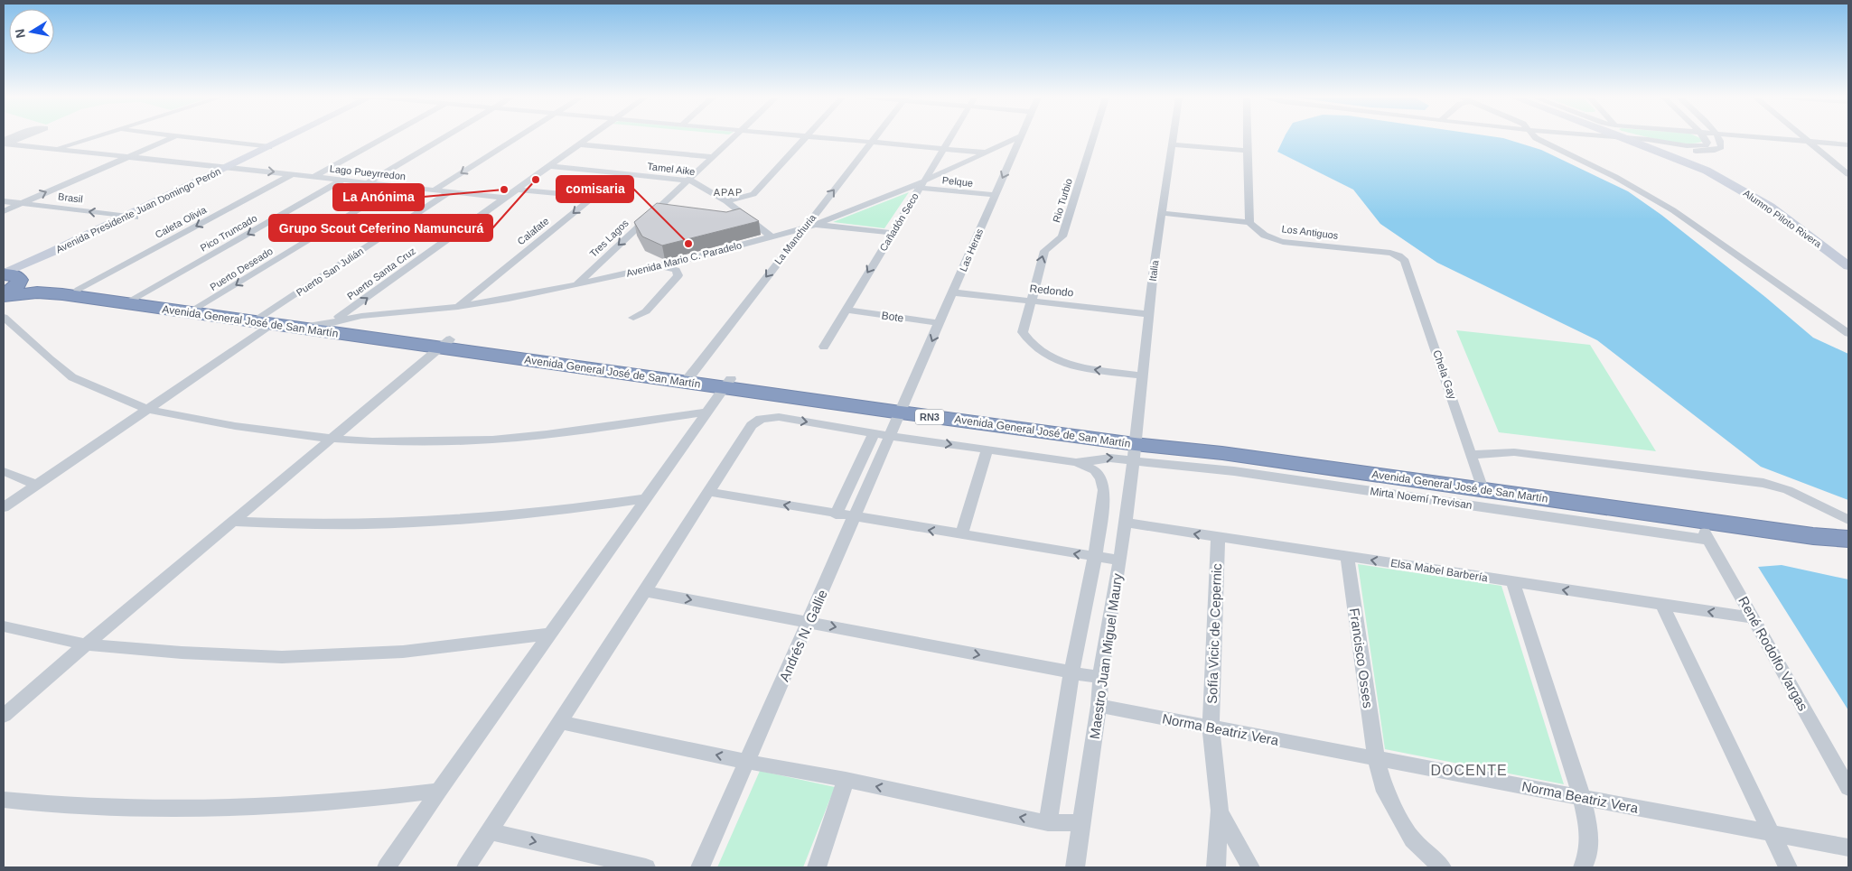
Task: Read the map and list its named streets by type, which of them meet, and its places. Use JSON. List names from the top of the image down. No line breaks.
{"streets":{"highway":["Avenida General José de San Martín","RN3"],"main road":["Avenida Presidente Juan Domingo Perón","Alumno Piloto Rivera"],"street":["Tamel Aike","Lago Pueyrredon","Pelque","Brasil","Rio Turbio","Caleta Olivia","Cañadón Seco","Calafate","Los Antiguos","Pico Truncado","Tres Lagos","La Manchuria","Las Heras","Avenida Mario C. Paradelo","Puerto Deseado","Italia","Puerto San Julián","Puerto Santa Cruz","Redondo","Bote","Chela Gay","Mirta Noemí Trevisan","Elsa Mabel Barbería","Sofía Vicic de Cepernic","Andrés N. Gallie","René Rodolfo Vargas","Maestro Juan Miguel Maury","Francisco Osses","Norma Beatriz Vera"]},"crossings":[["Tamel Aike","Calafate"],["Tamel Aike","Tres Lagos"],["Tamel Aike","Avenida Mario C. Paradelo"],["Tamel Aike","Puerto Santa Cruz"],["Lago Pueyrredon","Avenida Presidente Juan Domingo Perón"],["Lago Pueyrredon","Caleta Olivia"],["Lago Pueyrredon","Pico Truncado"],["Lago Pueyrredon","Puerto Deseado"],["Lago Pueyrredon","Puerto San Julián"],["Lago Pueyrredon","Puerto Santa Cruz"],["Pelque","Cañadón Seco"],["Pelque","Las Heras"],["Pelque","Avenida Mario C. Paradelo"],["Brasil","Avenida Presidente Juan Domingo Perón"],["Rio Turbio","Italia"],["Rio Turbio","Redondo"],["Avenida Presidente Juan Domingo Perón","Avenida General José de San Martín"],["Caleta Olivia","Avenida General José de San Martín"],["Cañadón Seco","Avenida Mario C. Paradelo"],["Cañadón Seco","Bote"],["Calafate","Avenida Mario C. Paradelo"],["Los Antiguos","Chela Gay"],["Pico Truncado","Avenida General José de San Martín"],["Tres Lagos","Avenida Mario C. Paradelo"],["La Manchuria","Avenida Mario C. Paradelo"],["La Manchuria","Avenida General José de San Martín"],["Las Heras","Redondo"],["Las Heras","Bote"],["Las Heras","Avenida General José de San Martín"],["Las Heras","Andrés N. Gallie"],["Avenida Mario C. Paradelo","Puerto Santa Cruz"],["Avenida Mario C. Paradelo","Avenida General José de San Martín"],["Puerto Deseado","Avenida General José de San Martín"],["Italia","Redondo"],["Italia","Avenida General José de San Martín"],["Italia","Mirta Noemí Trevisan"],["Italia","Maestro Juan Miguel Maury"],["Puerto San Julián","Avenida General José de San Martín"],["Puerto Santa Cruz","Avenida General José de San Martín"],["Avenida General José de San Martín","Chela Gay"],["Avenida General José de San Martín","Mirta Noemí Trevisan"],["Avenida General José de San Martín","Andrés N. Gallie"],["Avenida General José de San Martín","René Rodolfo Vargas"],["Avenida General José de San Martín","Maestro Juan Miguel Maury"],["Mirta Noemí Trevisan","René Rodolfo Vargas"],["Mirta Noemí Trevisan","Maestro Juan Miguel Maury"],["Elsa Mabel Barbería","Sofía Vicic de Cepernic"],["Elsa Mabel Barbería","René Rodolfo Vargas"],["Elsa Mabel Barbería","Maestro Juan Miguel Maury"],["Elsa Mabel Barbería","Francisco Osses"],["Sofía Vicic de Cepernic","Norma Beatriz Vera"],["Maestro Juan Miguel Maury","Norma Beatriz Vera"],["Francisco Osses","Norma Beatriz Vera"]],"one_way":["Cañadón Seco","Pico Truncado","Las Heras","Elsa Mabel Barbería"],"districts":["APAP","DOCENTE"],"places":["Grupo Scout Ceferino Namuncurá","La Anónima","comisaria"],"north":"left"}
